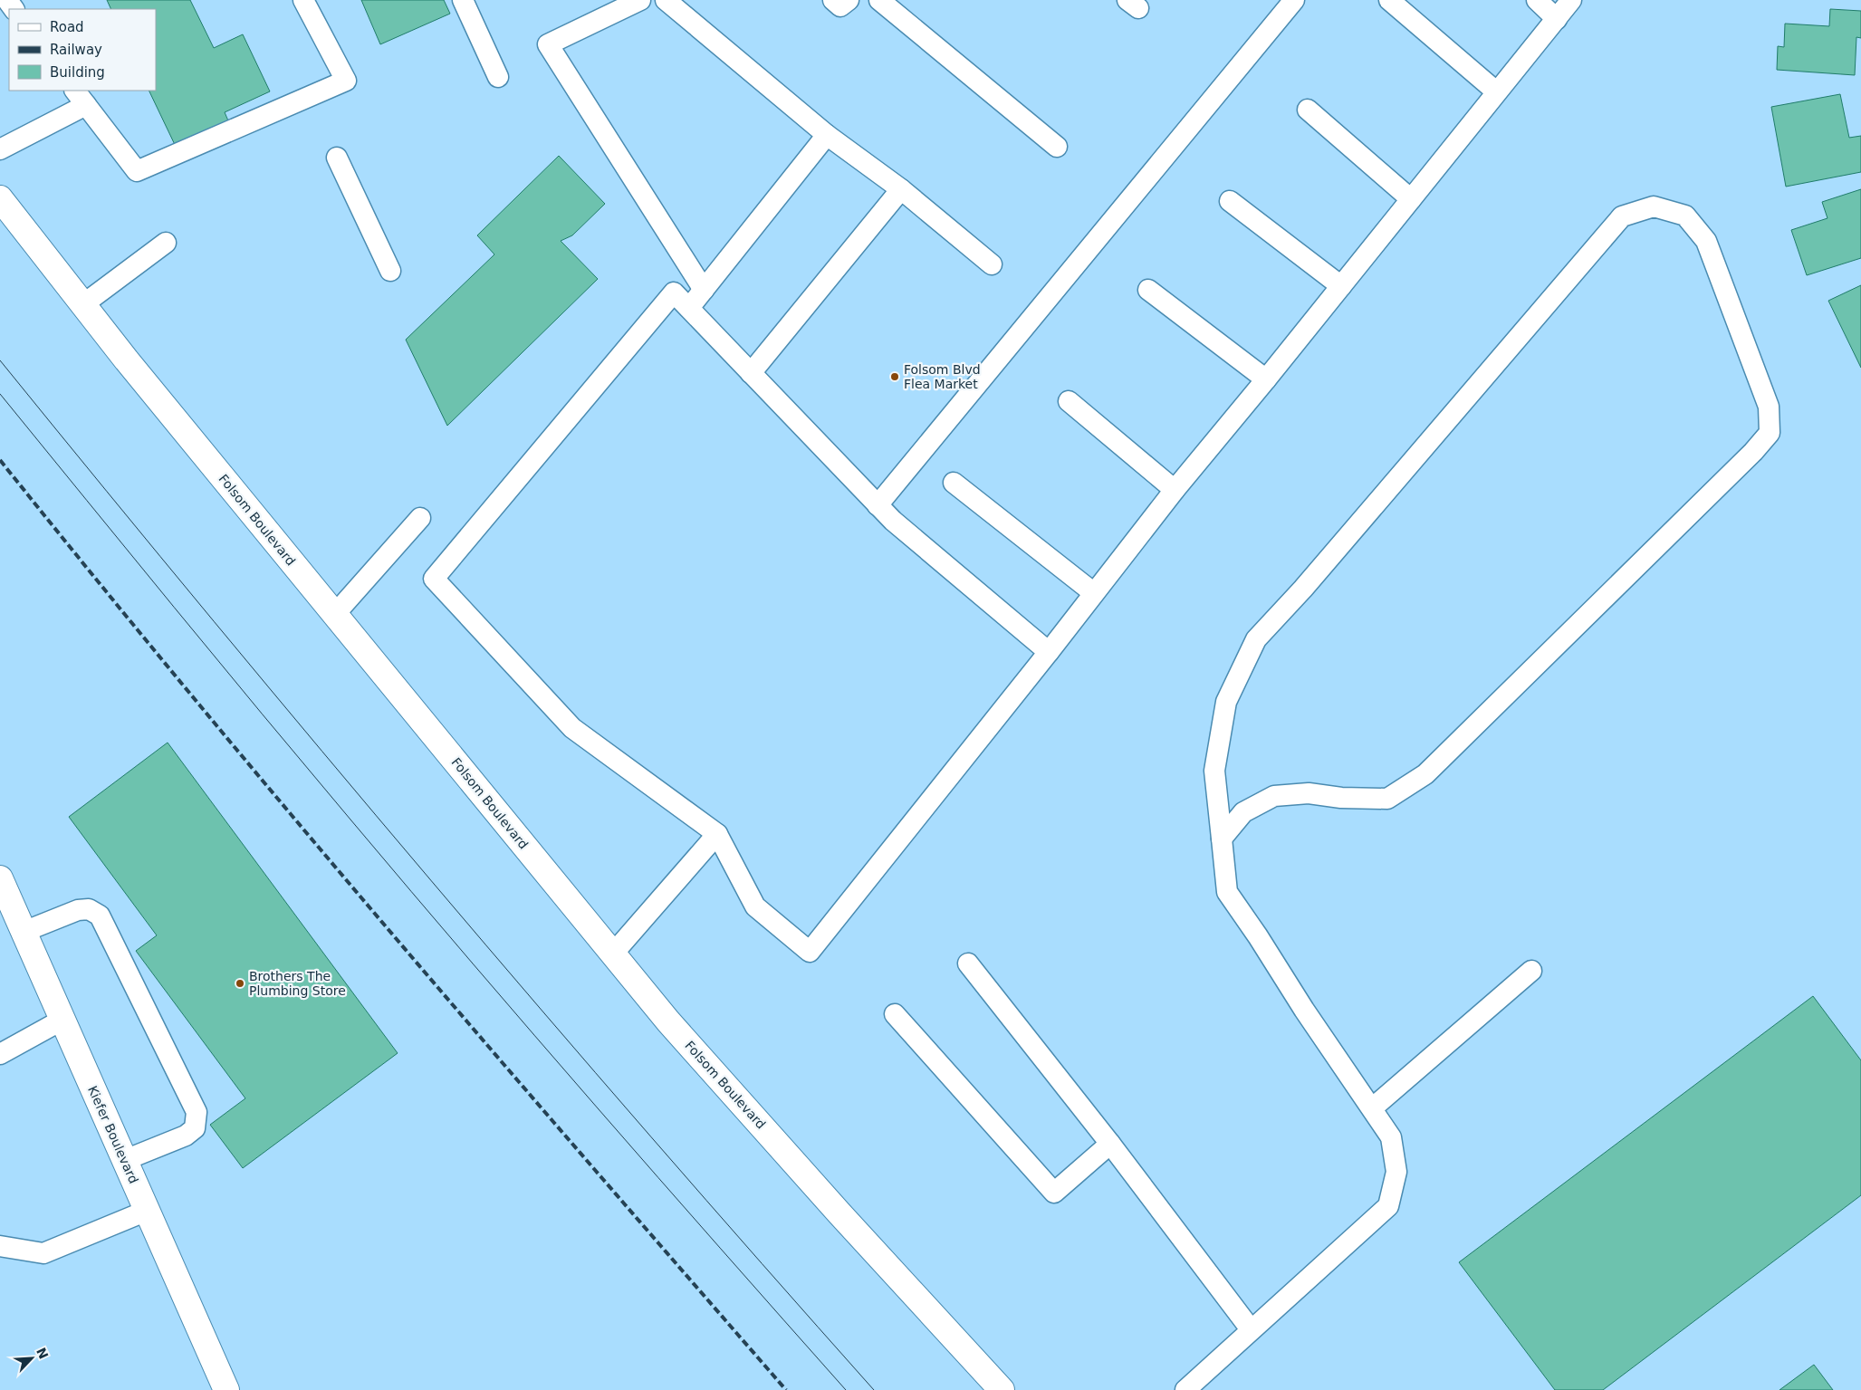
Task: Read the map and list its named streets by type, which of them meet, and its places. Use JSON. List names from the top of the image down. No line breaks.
{"streets":{"main road":["Folsom Boulevard","Kiefer Boulevard"]},"places":["Folsom Blvd Flea Market","Brothers The Plumbing Store"],"legend":["Road","Railway","Building"],"north":"top right"}
